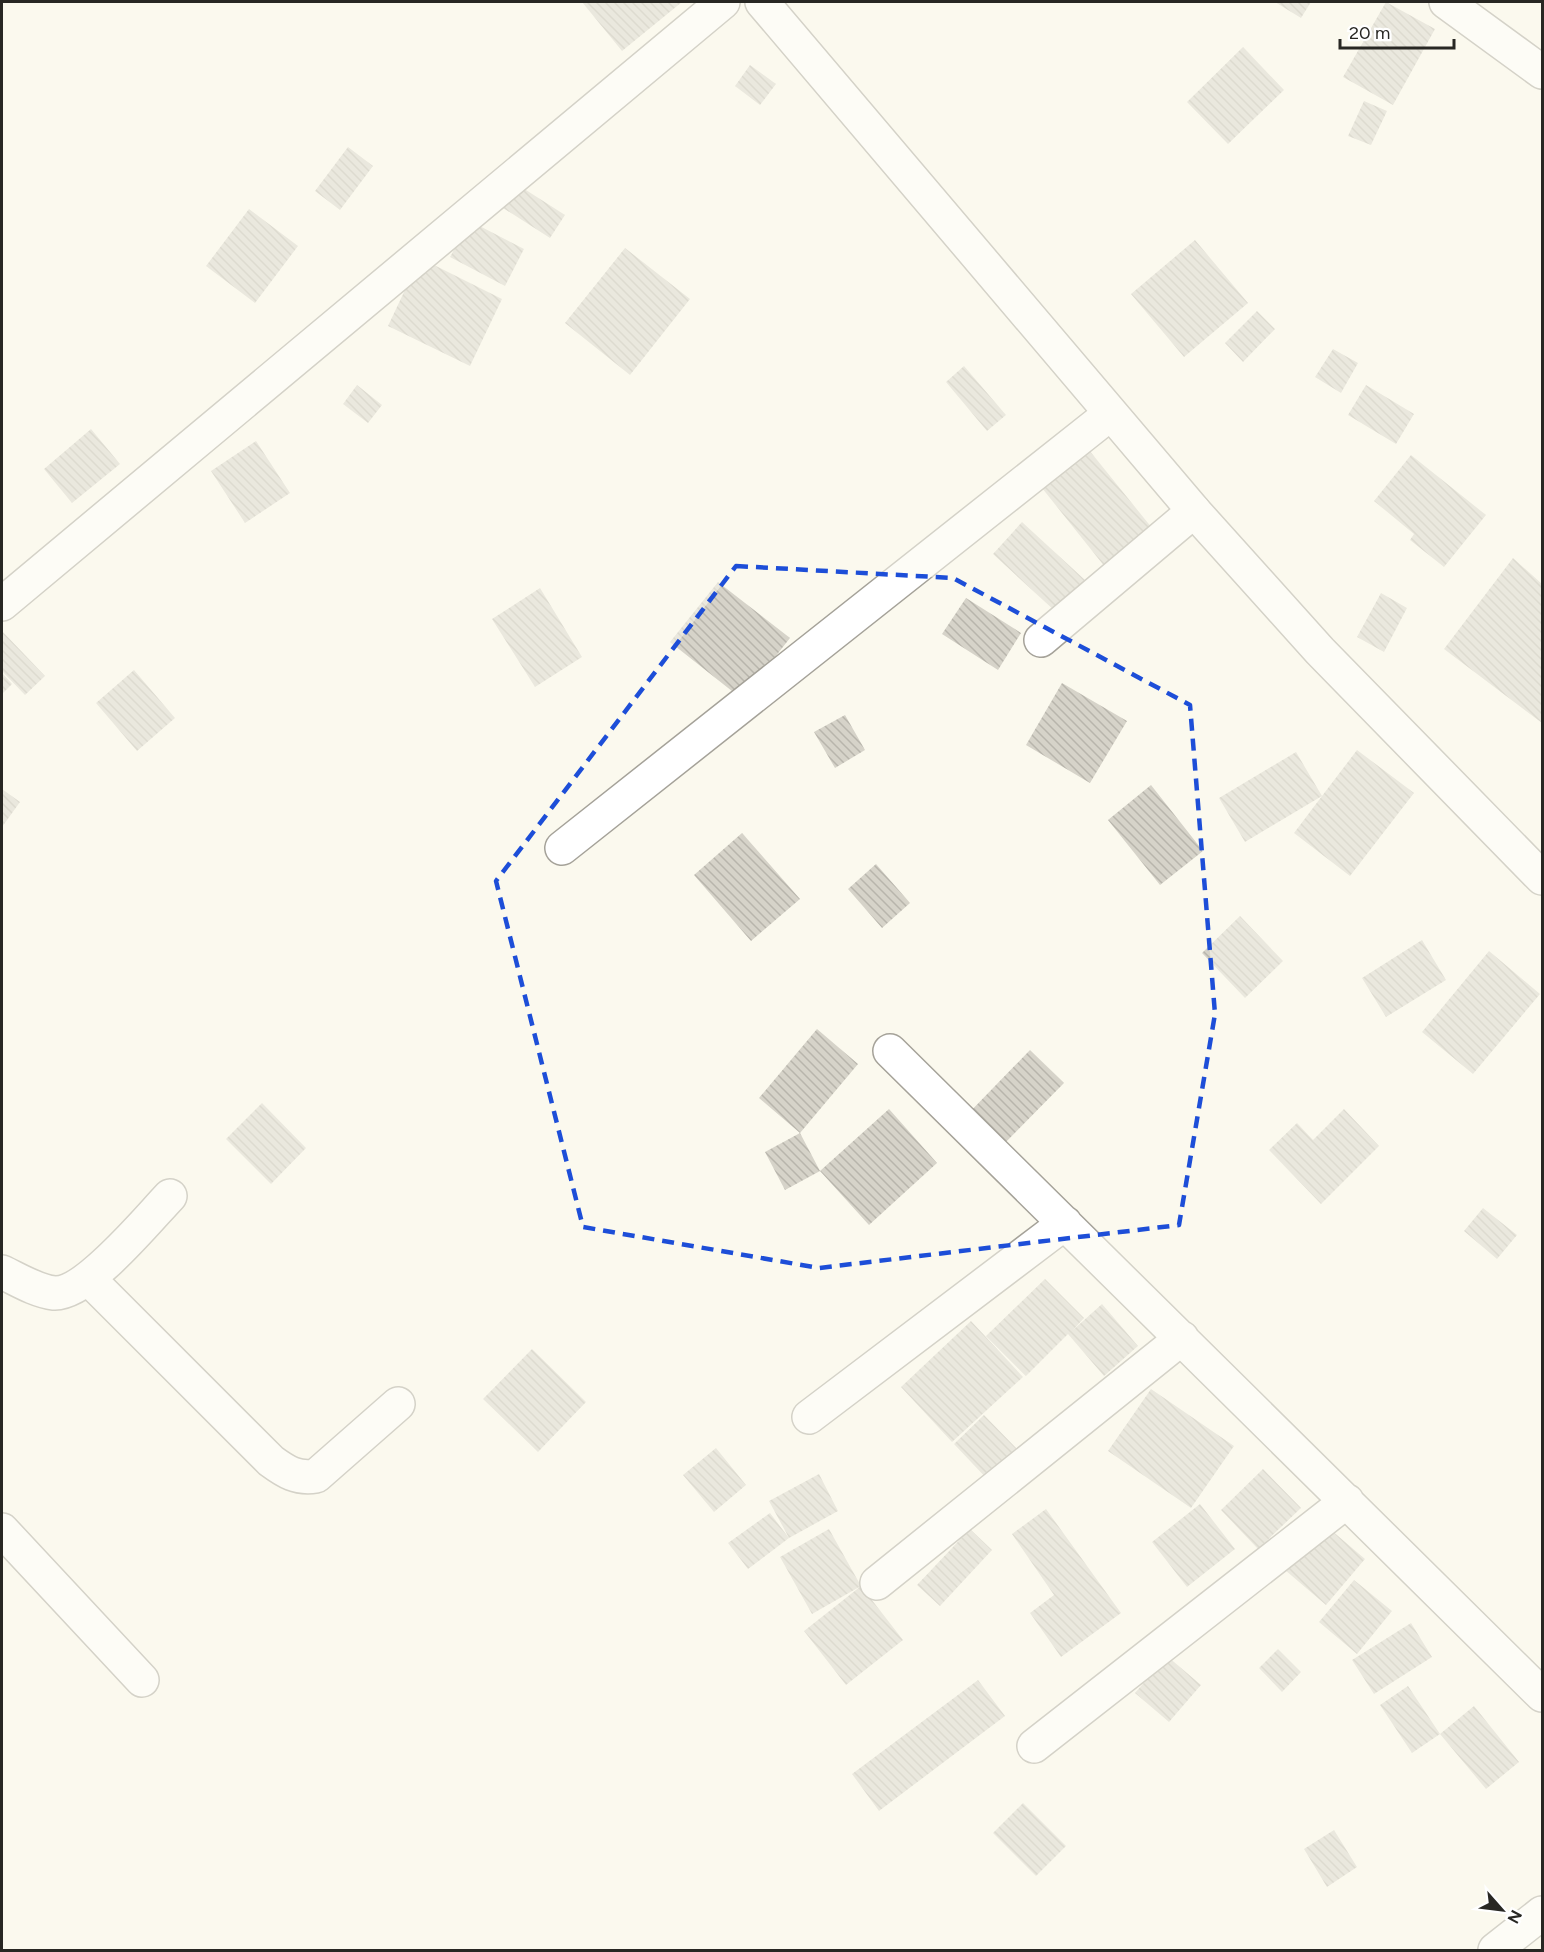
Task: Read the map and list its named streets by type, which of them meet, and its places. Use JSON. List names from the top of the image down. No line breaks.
{"scale_bar":"20 m","north":"bottom right"}
